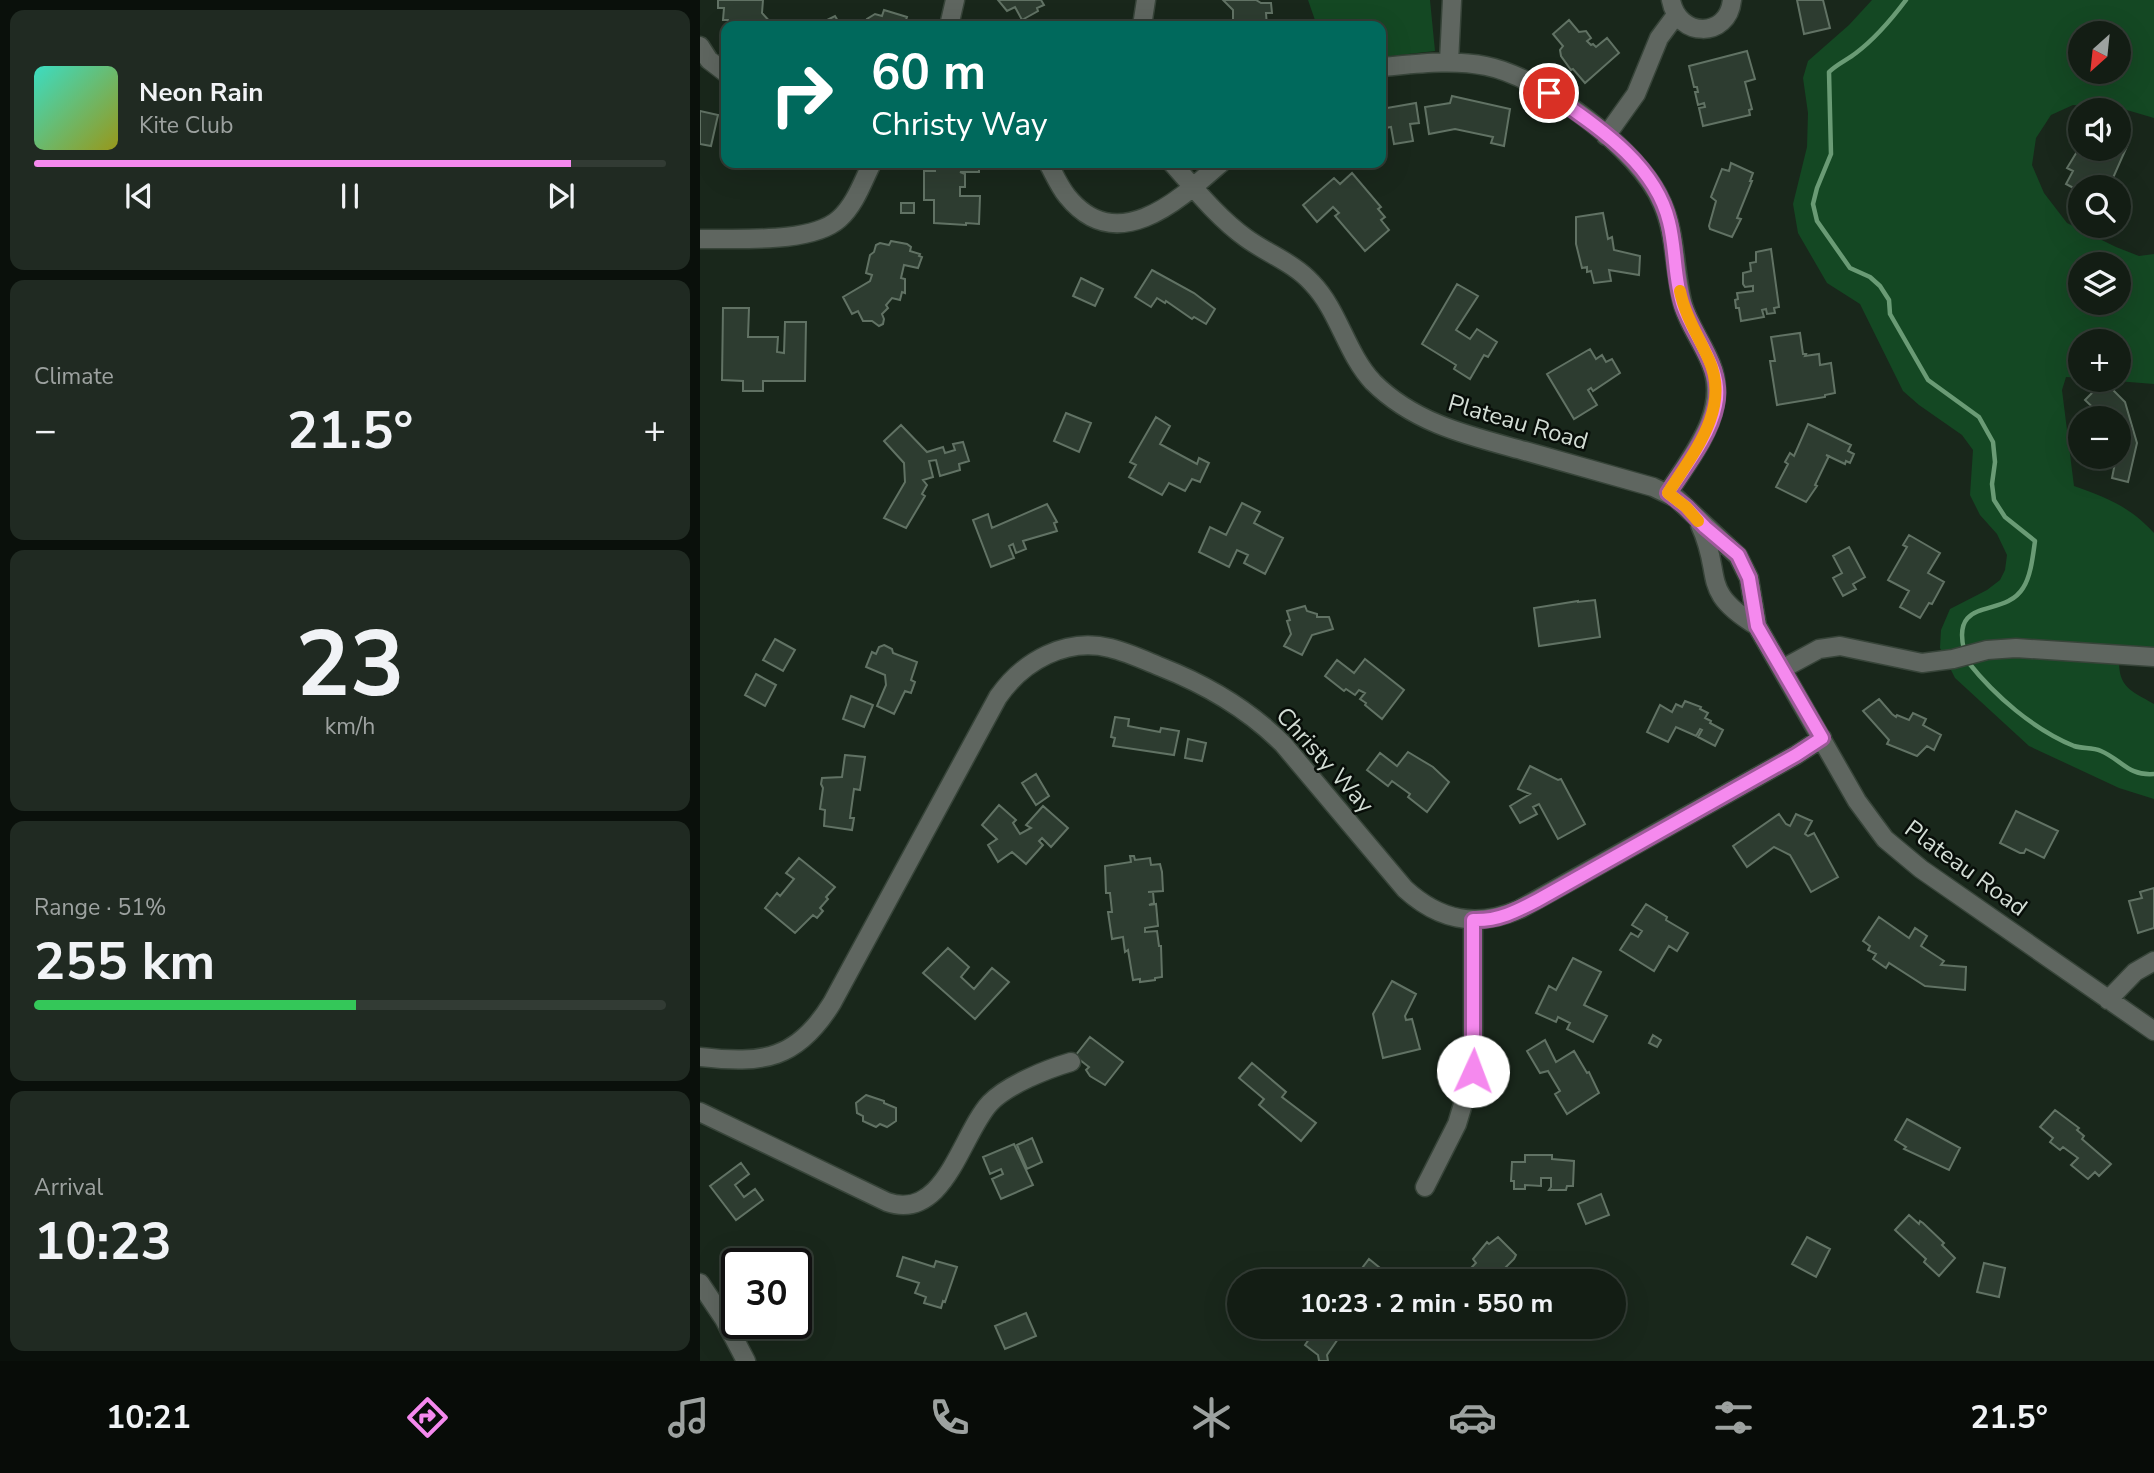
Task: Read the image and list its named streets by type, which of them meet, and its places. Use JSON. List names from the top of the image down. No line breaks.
{"streets":{"street":["Plateau Road","Christy Way"]},"crossings":[["Plateau Road","Christy Way"]],"north":"bottom left","page":{"map_buttons":["+","−"],"turn":["60 m","Christy Way"],"song":["Neon Rain","Kite Club"],"tile":["Climate",["23","km/h"],["Range · 51%","255 km"],["Arrival","10:23"]],"heat":["−","21.5°","+"],"limit":"30","trip":"10:23 · 2 min · 550 m","tabs":["10:21","21.5°"]}}
